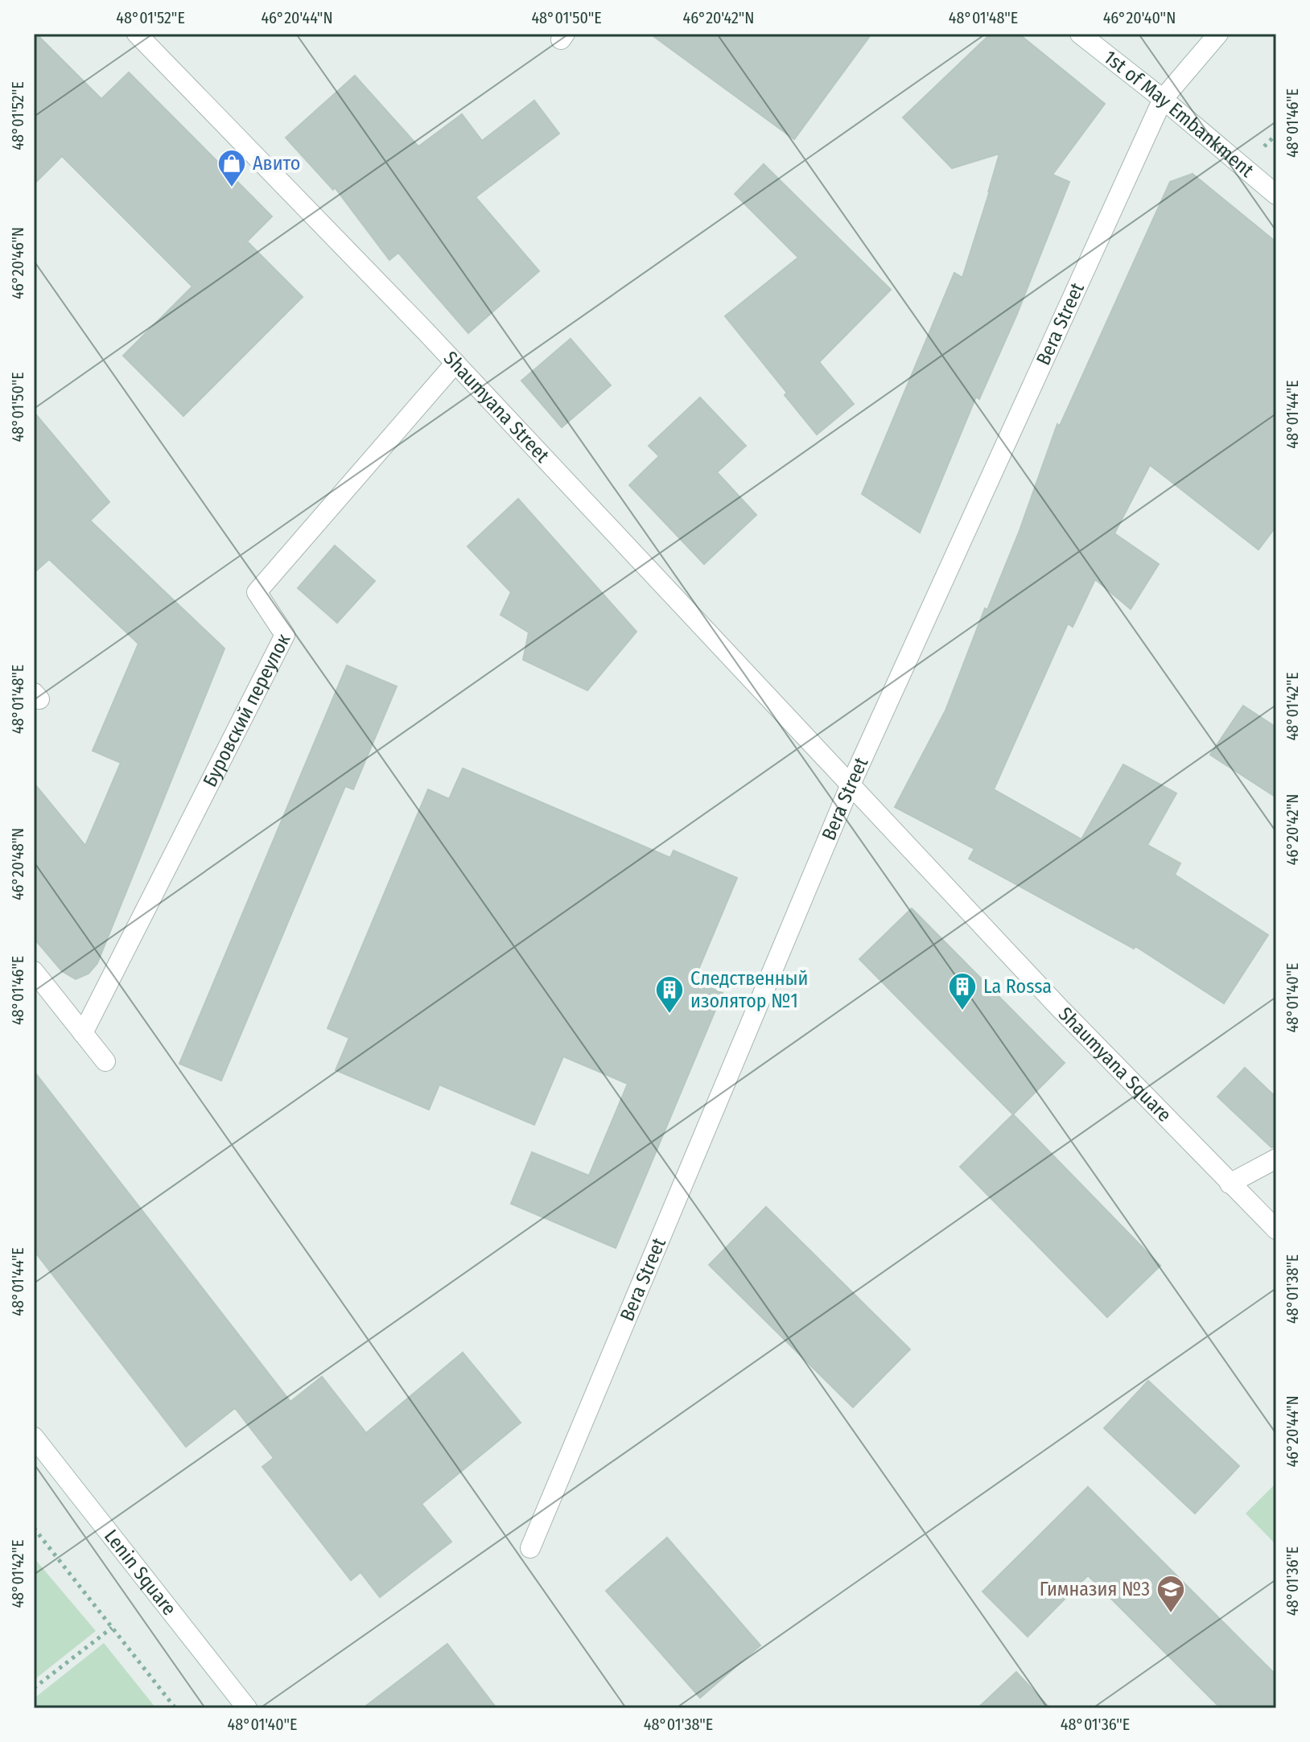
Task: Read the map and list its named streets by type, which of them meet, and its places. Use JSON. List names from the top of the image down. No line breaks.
{"streets":{"street":["1st of May Embankment","Bera Street","Shaumyana Street","Буровский переулок","Shaumyana Square","Lenin Square"]},"crossings":[["1st of May Embankment","Bera Street"],["Bera Street","Shaumyana Street"],["Bera Street","Shaumyana Square"],["Shaumyana Street","Буровский переулок"],["Shaumyana Street","Shaumyana Square"]],"places":{"shop":["Авито"],"building":["La Rossa","Следственный изолятор №1"],"school or university":["Гимназия №3"]},"coordinates":["48°01'52\"E","46°20'44\"N","48°01'50\"E","46°20'42\"N","48°01'48\"E","46°20'40\"N","48°01'46\"E","46°20'46\"N","48°01'44\"E","48°01'42\"E","46°20'48\"N","48°01'40\"E","48°01'38\"E","48°01'36\"E"]}
